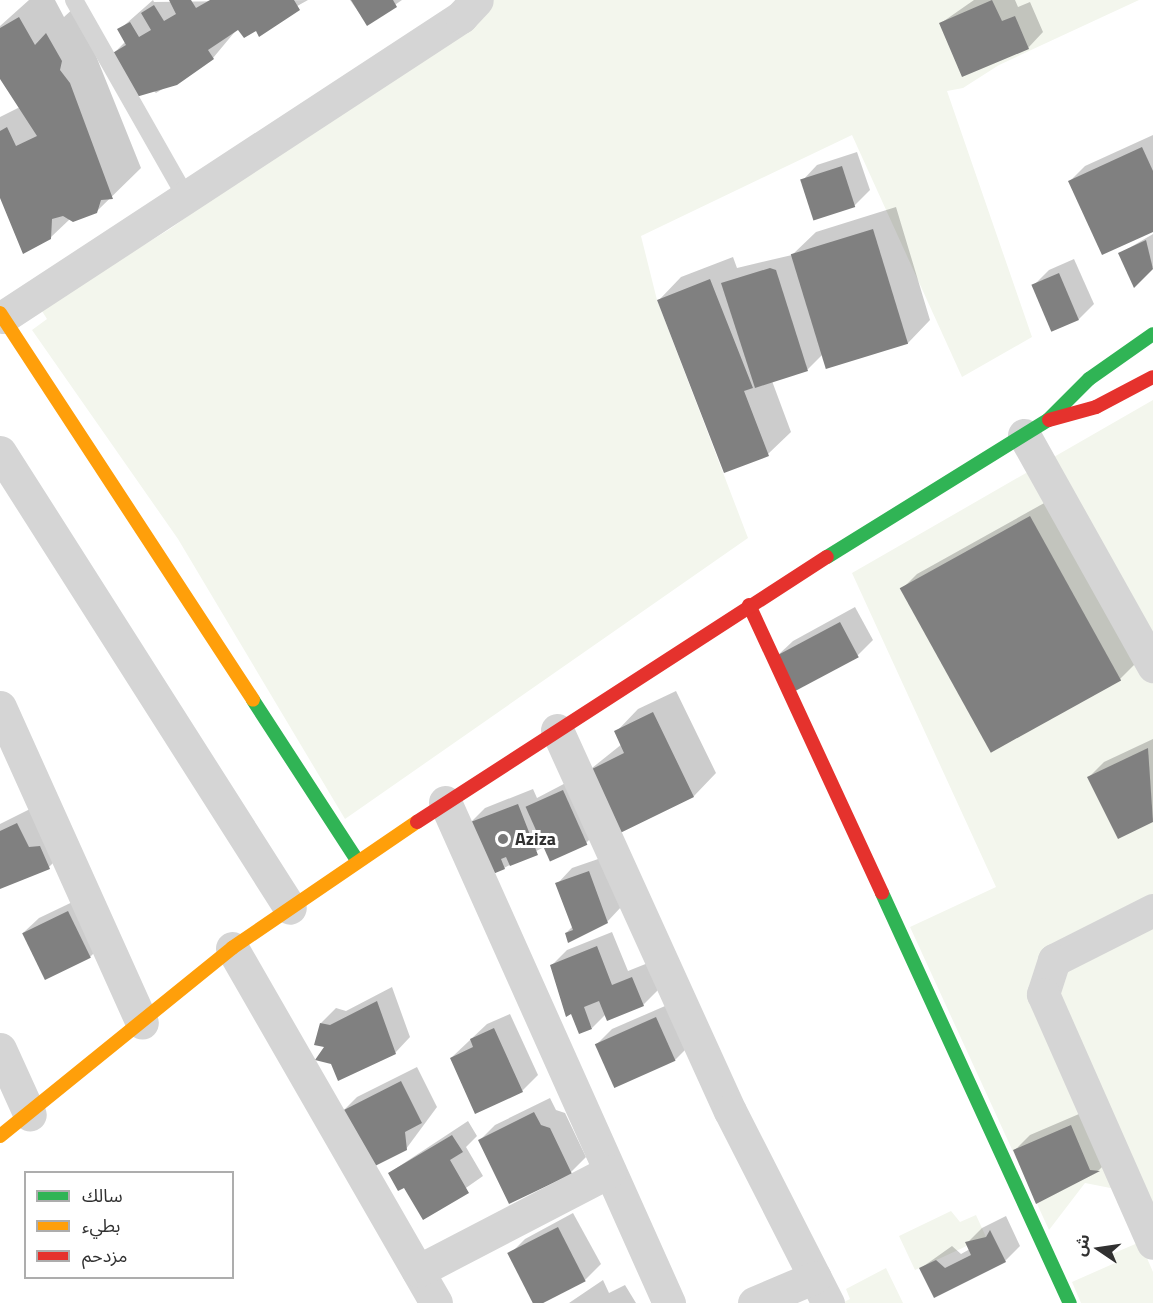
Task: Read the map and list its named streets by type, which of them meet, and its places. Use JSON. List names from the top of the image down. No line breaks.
{"places":["Aziza"],"legend":["سالك","بطيء","مزدحم"],"north":"left"}
